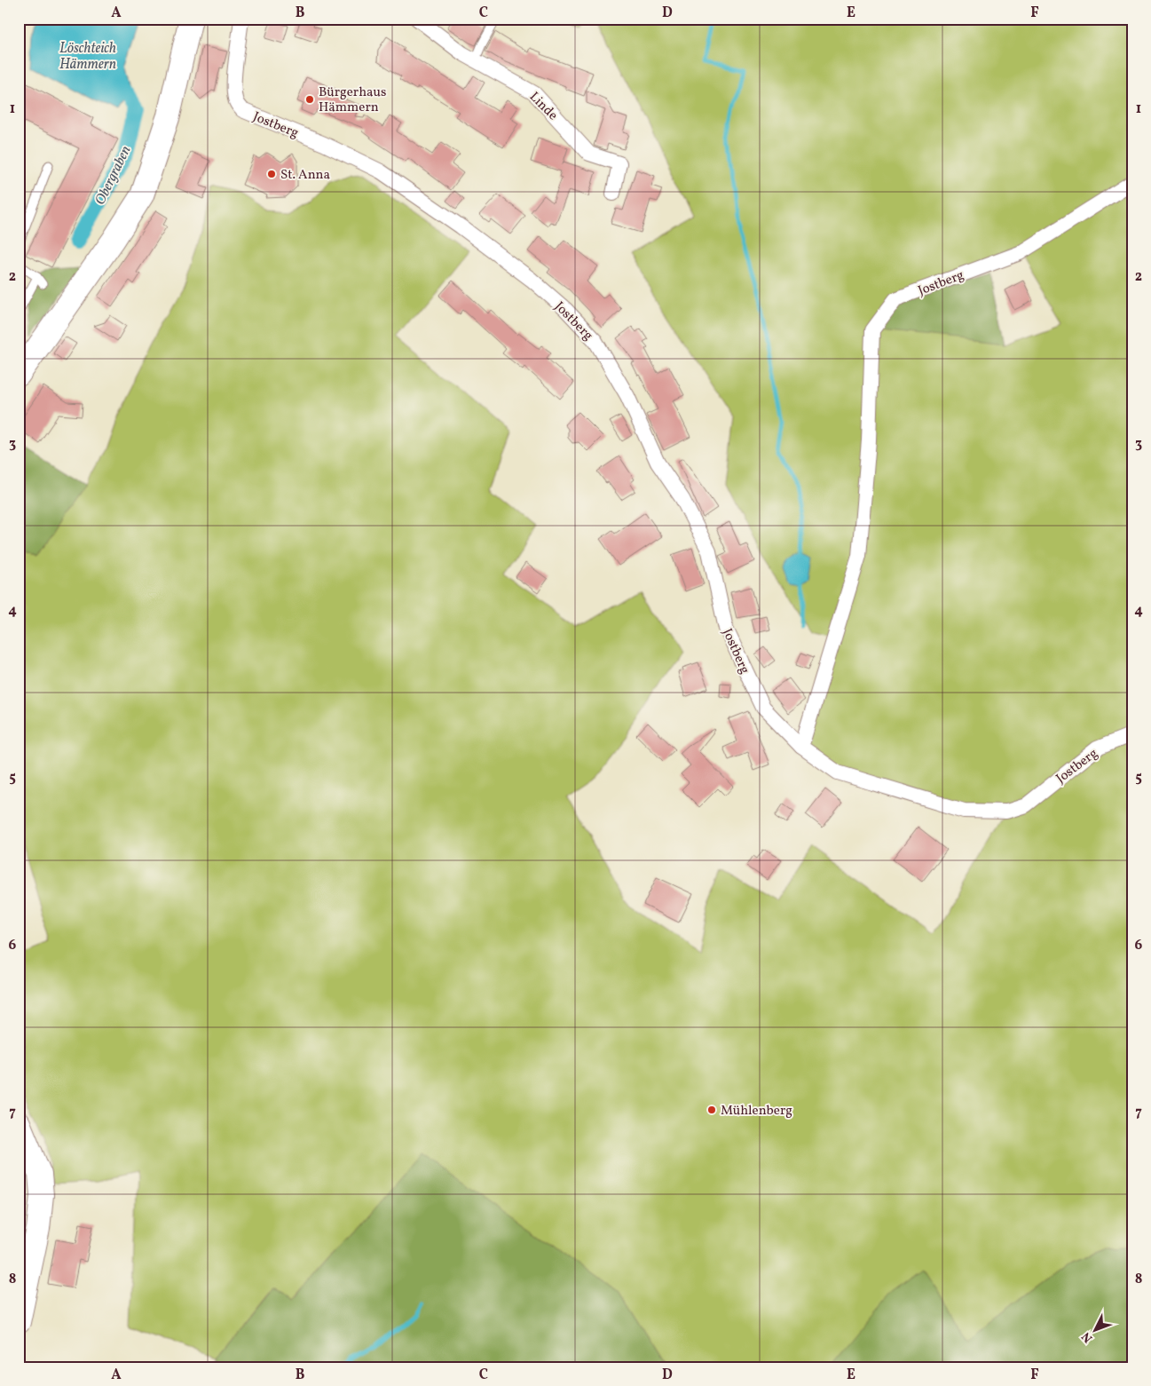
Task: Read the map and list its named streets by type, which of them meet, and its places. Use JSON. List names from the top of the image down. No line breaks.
{"streets":{"street":["Linde","Jostberg"]},"water":["Löschteich Hämmern","Obergraben"],"places":["Bürgerhaus Hämmern","St. Anna","Mühlenberg"],"north":"bottom left","grid":{"columns":["A","B","C","D","E","F"],"rows":["1","2","3","4","5","6","7","8"]}}
